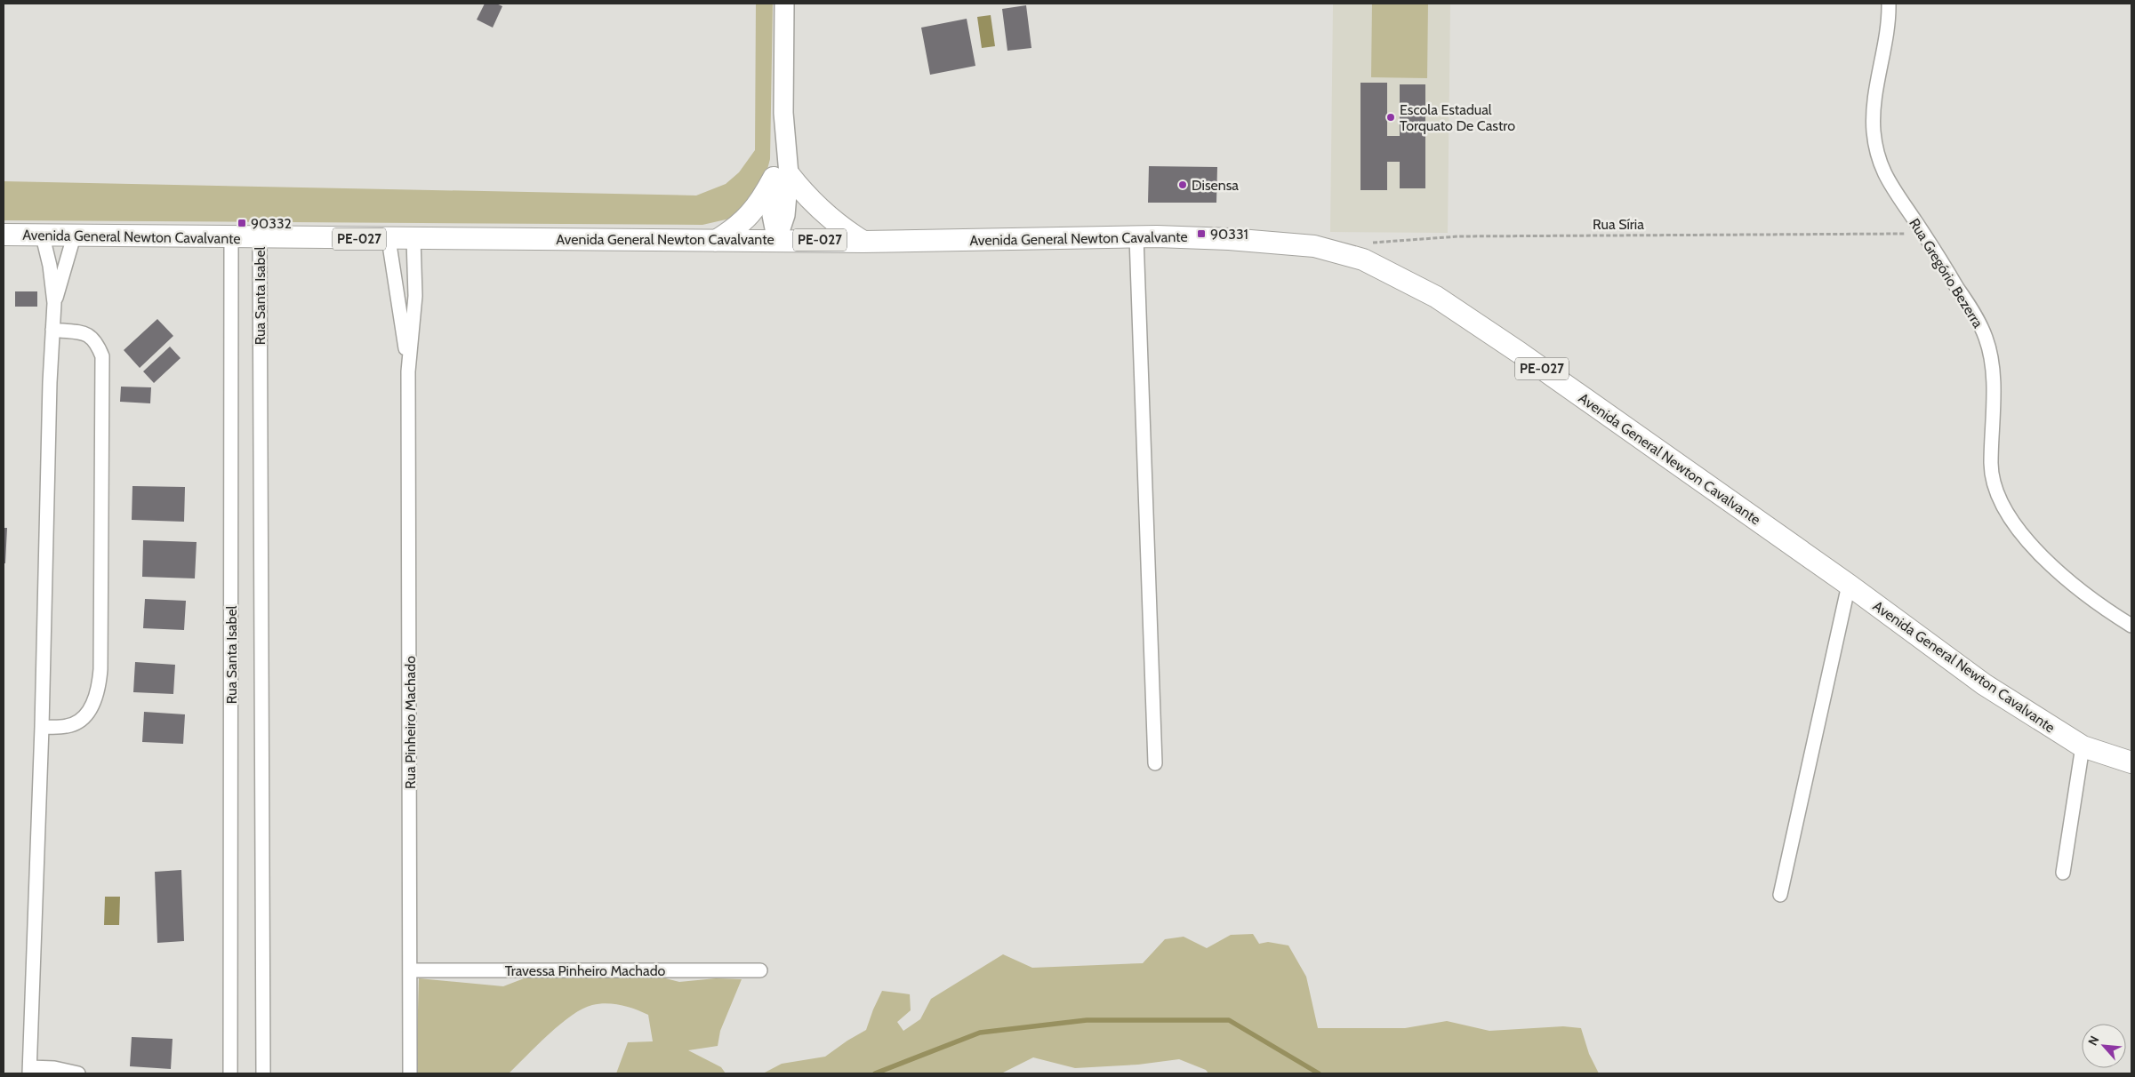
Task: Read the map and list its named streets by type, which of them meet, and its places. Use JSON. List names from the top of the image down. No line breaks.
{"streets":{"main road":["Avenida General Newton Cavalvante","PE-027"],"street":["Rua Gregório Bezerra","Rua Santa Isabel","Rua Pinheiro Machado","Travessa Pinheiro Machado"],"path":["Rua Síria"]},"crossings":[["Rua Síria","Rua Gregório Bezerra"],["Avenida General Newton Cavalvante","Rua Santa Isabel"],["Rua Pinheiro Machado","Travessa Pinheiro Machado"]],"places":{"other":["Escola Estadual Torquato De Castro","Disensa"],"transit":["90332","90331"]},"north":"top left"}
